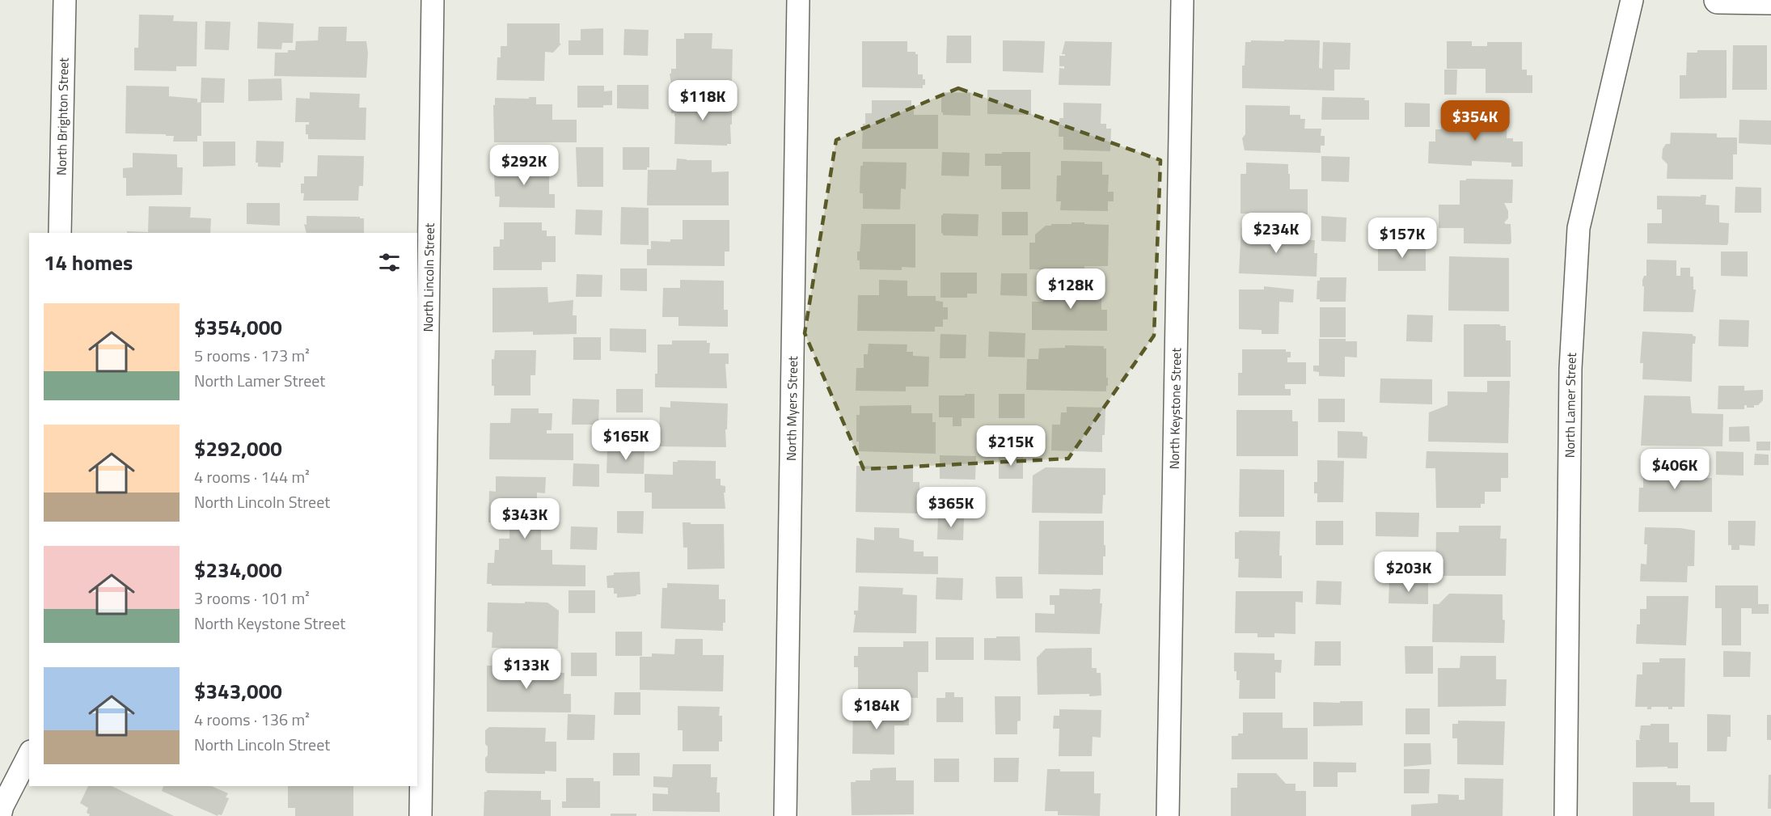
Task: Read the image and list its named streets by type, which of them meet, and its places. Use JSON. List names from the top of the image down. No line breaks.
{"streets":{"street":["North Brighton Street","North Lincoln Street","North Lamer Street","North Keystone Street","North Myers Street"]},"page":{"price":["$118K","$354K","$292K","$234K","$157K","$128K","$165K","$215K","$406K","$365K","$343K","$203K","$133K","$184K"],"heading":"14 homes","list":[{"name":"$354,000","note":"5 rooms · 173 m² · North Lamer Street"},{"name":"$292,000","note":"4 rooms · 144 m² · North Lincoln Street"},{"name":"$234,000","note":"3 rooms · 101 m² · North Keystone Street"},{"name":"$343,000","note":"4 rooms · 136 m² · North Lincoln Street"}]}}
